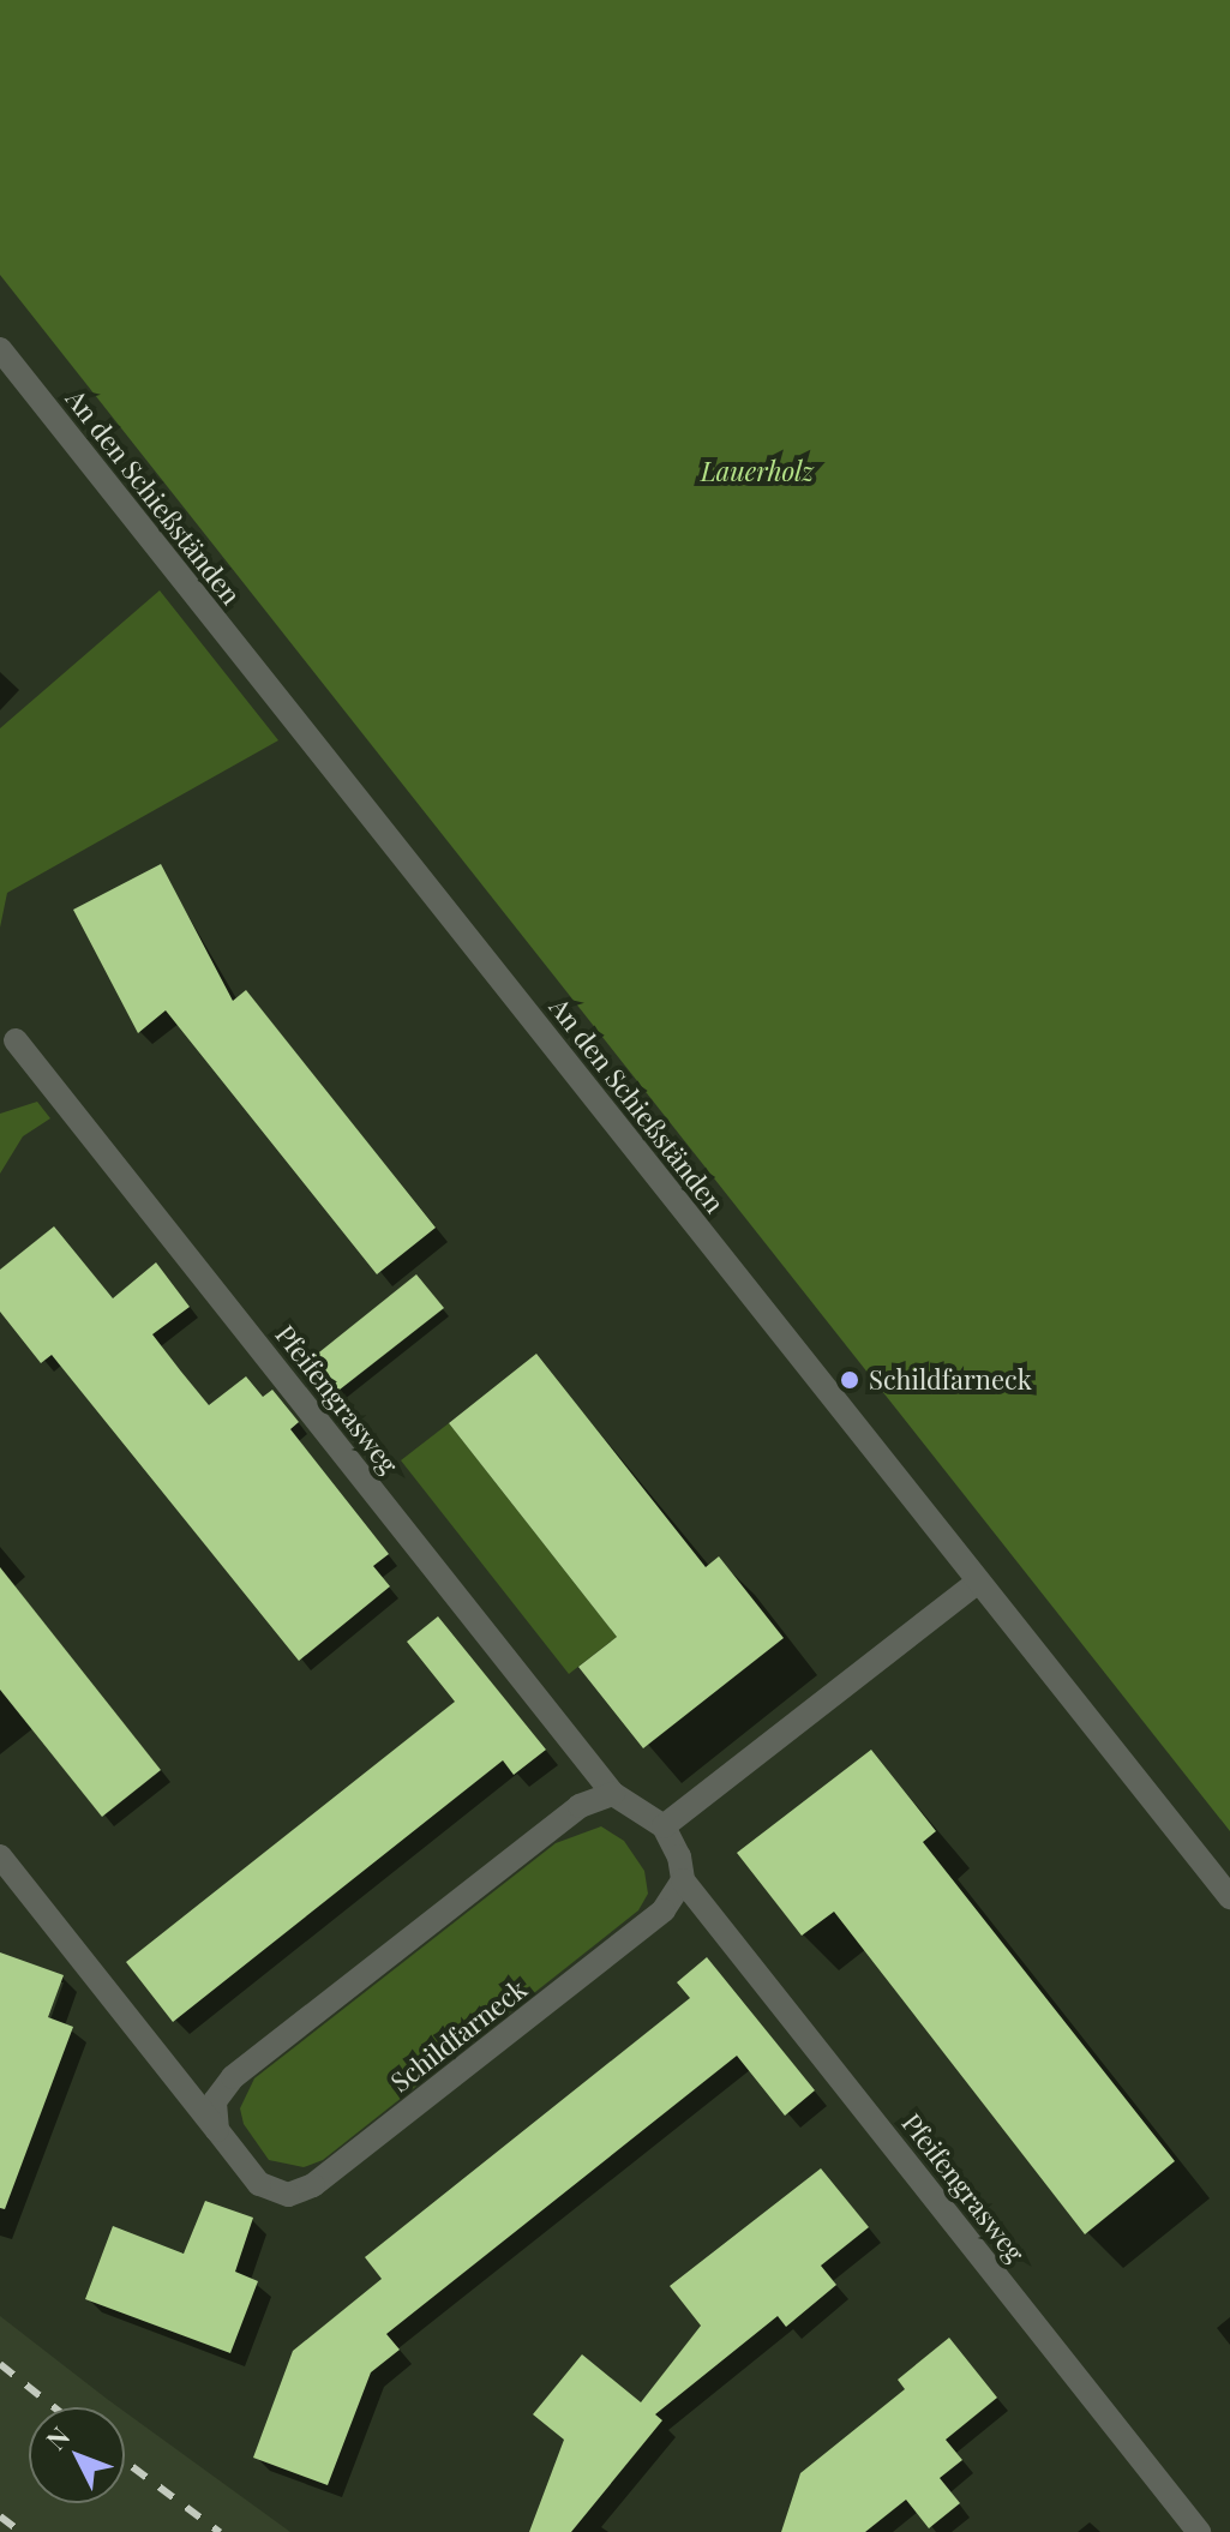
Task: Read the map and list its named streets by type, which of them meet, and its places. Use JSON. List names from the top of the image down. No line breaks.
{"streets":{"street":["An den Schießständen","Pfeifengrasweg","Schildfarneck"]},"crossings":[["Pfeifengrasweg","Schildfarneck"]],"parks":["Lauerholz"],"places":["Schildfarneck"],"north":"top left"}
